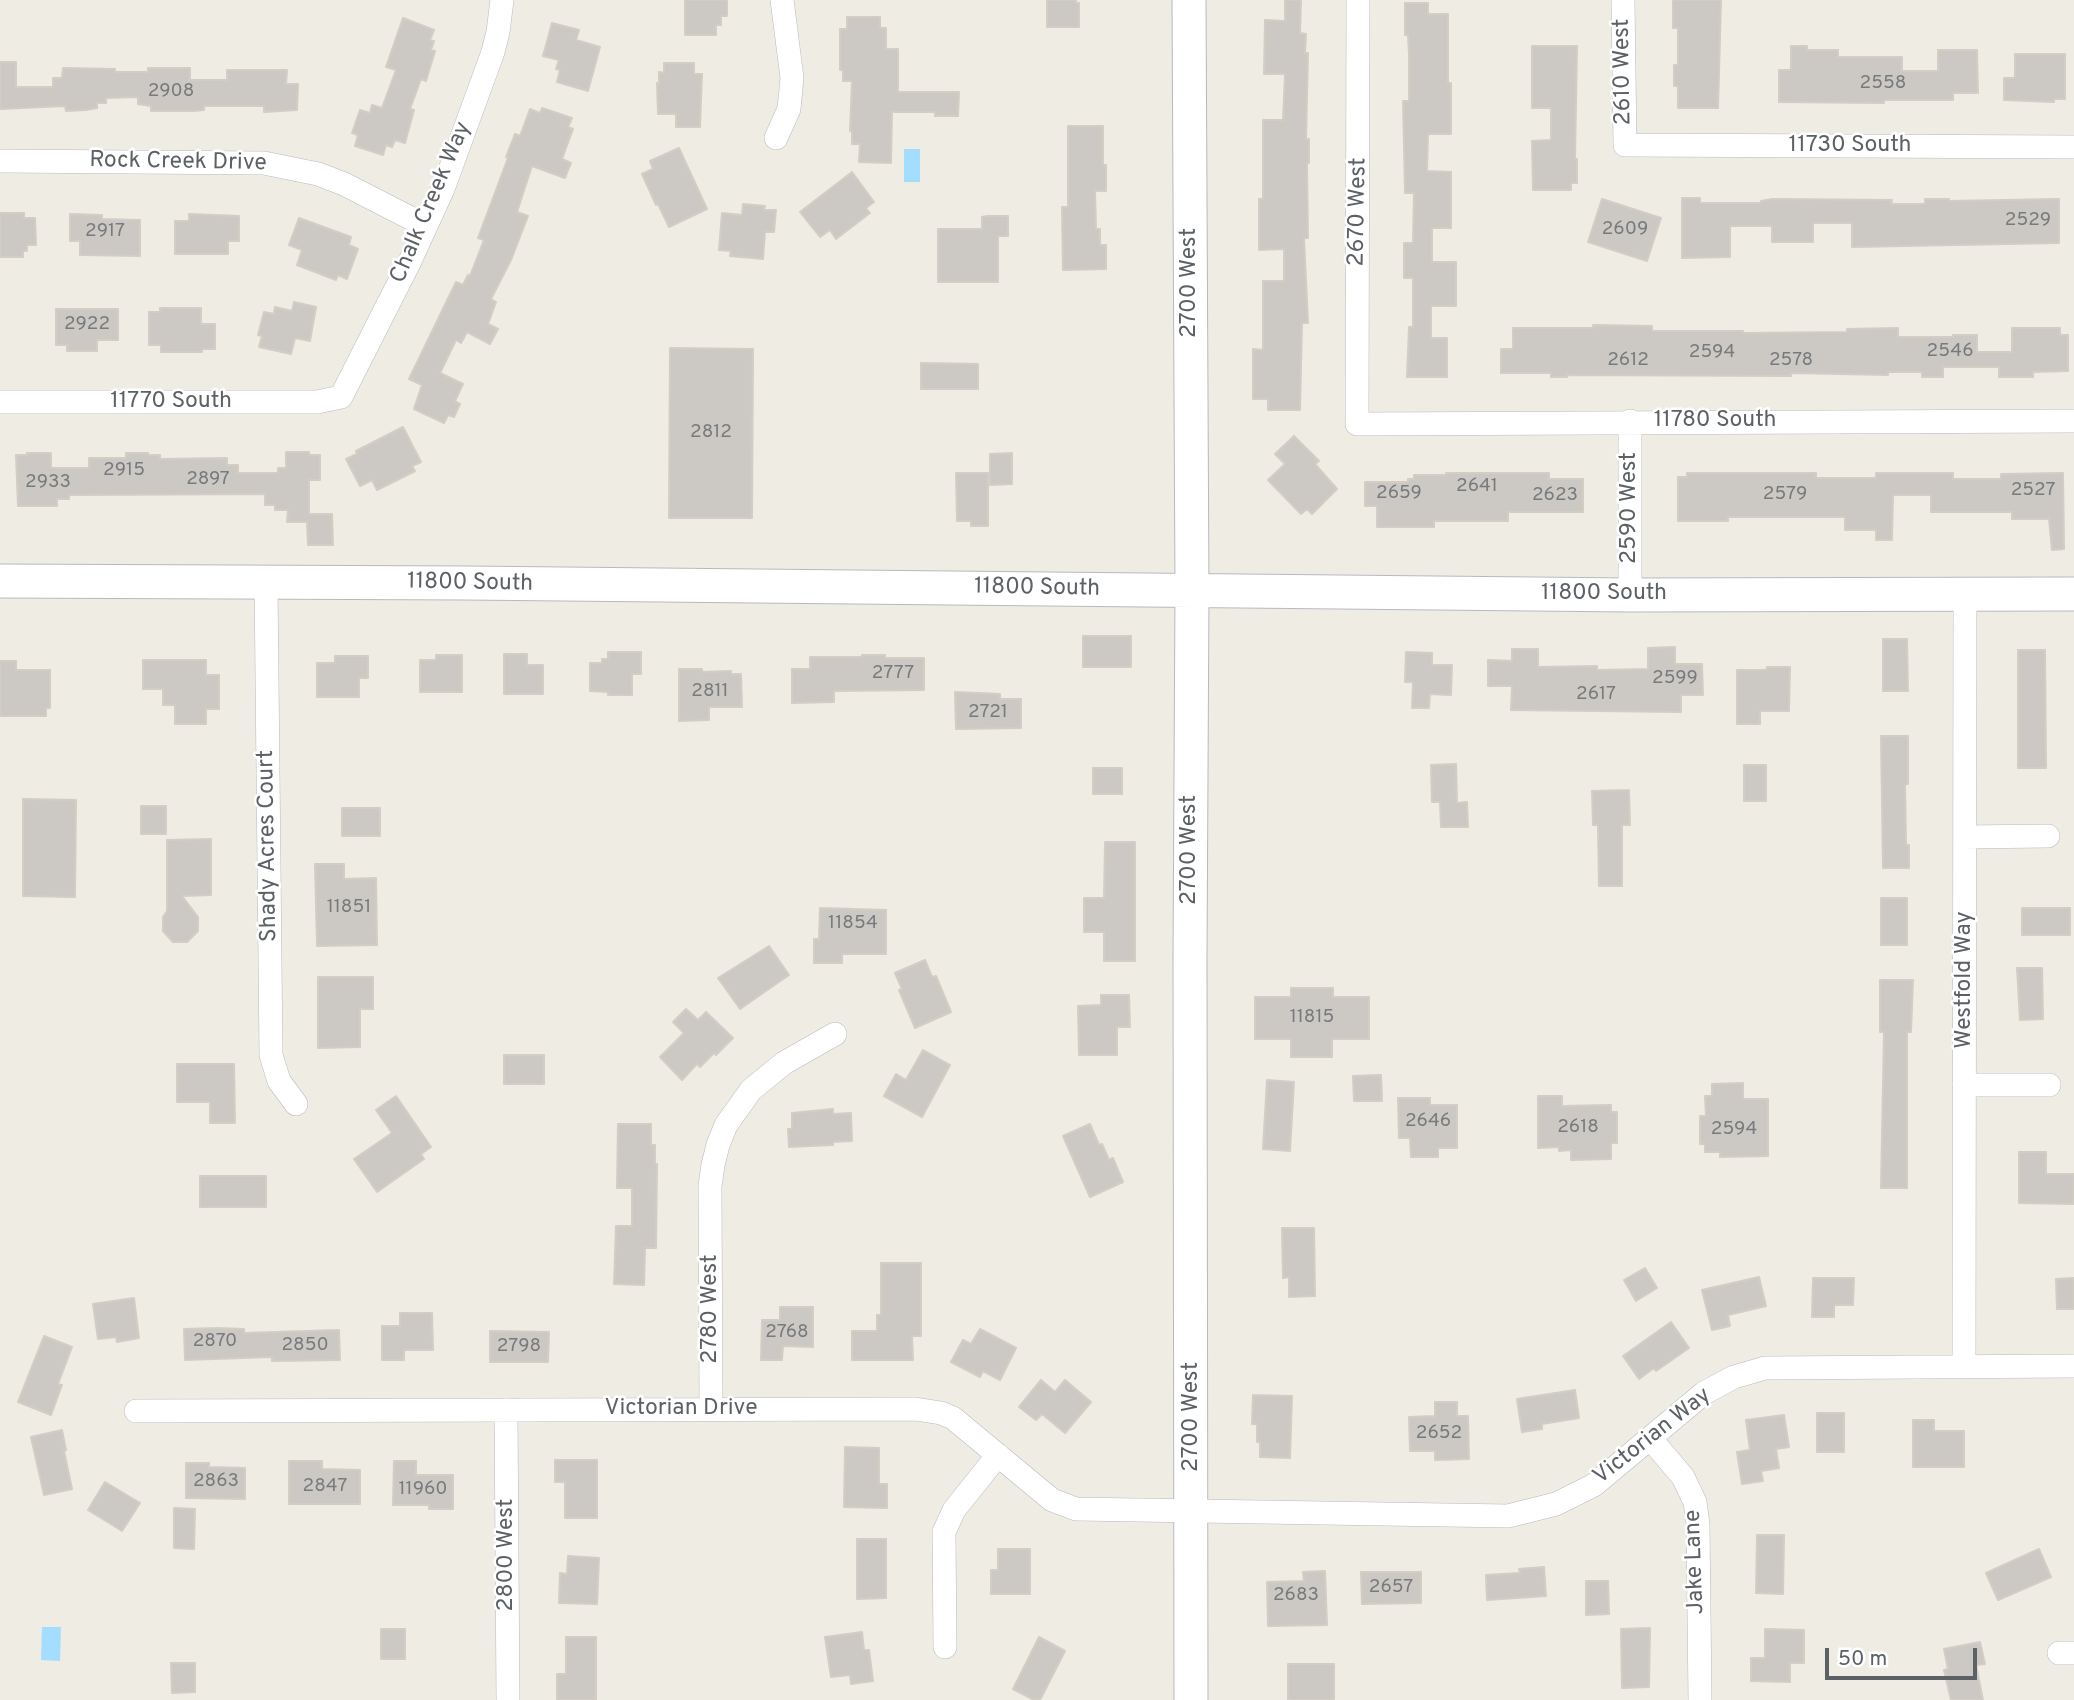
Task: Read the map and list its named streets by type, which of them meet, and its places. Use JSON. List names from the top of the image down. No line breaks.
{"streets":{"main road":["2700 West","11800 South"],"street":["2610 West","11730 South","Rock Creek Drive","Chalk Creek Way","2670 West","11770 South","11780 South","2590 West","Shady Acres Court","Westfold Way","2780 West","Victorian Drive","Victorian Way","2800 West","Jake Lane"]},"crossings":[["2610 West","11730 South"],["Rock Creek Drive","Chalk Creek Way"],["Chalk Creek Way","11770 South"],["2670 West","11780 South"],["2700 West","11800 South"],["2700 West","Victorian Drive"],["2700 West","Victorian Way"],["11780 South","2590 West"],["2590 West","11800 South"],["11800 South","Shady Acres Court"],["11800 South","Westfold Way"],["Westfold Way","Victorian Way"],["2780 West","Victorian Drive"],["Victorian Drive","Victorian Way"],["Victorian Drive","2800 West"],["Victorian Way","Jake Lane"]],"house_numbers":["2558","2908","2529","2609","2917","2922","2546","2594","2612","2578","2812","2915","2897","2933","2641","2527","2659","2579","2623","2777","2599","2811","2617","2721","11851","11854","11815","2646","2618","2594","2768","2870","2850","2798","2652","2863","2847","11960","2657","2683"],"scale_bar":"50 m"}
